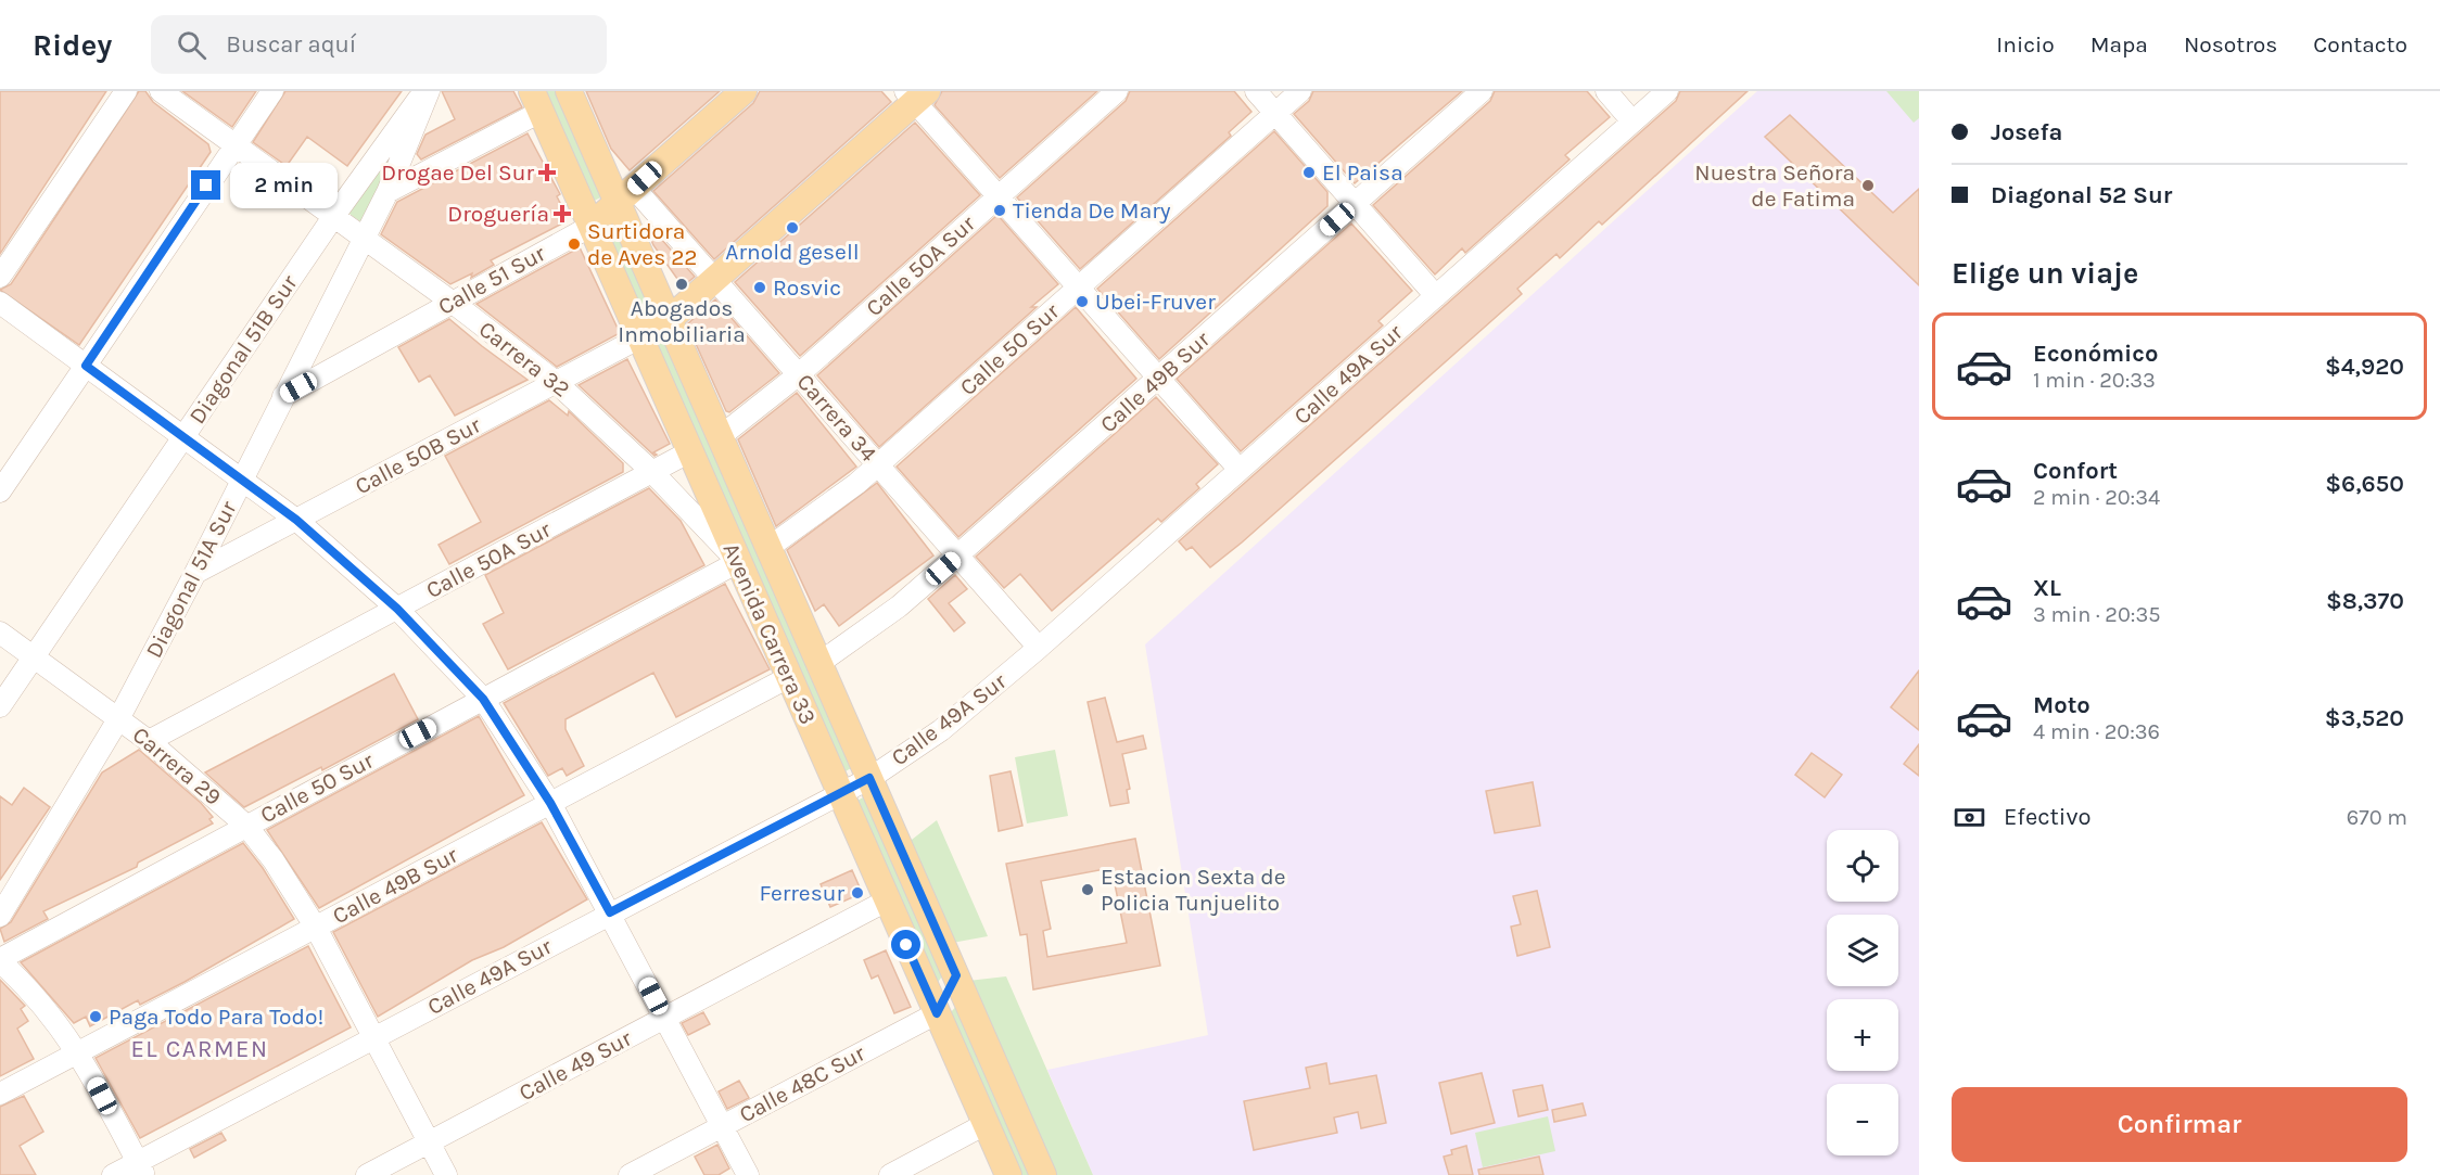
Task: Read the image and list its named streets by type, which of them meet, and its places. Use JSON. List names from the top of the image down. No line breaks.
{"streets":{"main road":["Calle 51 Sur","Avenida Carrera 33"],"street":["Calle 50A Sur","Diagonal 51B Sur","Calle 50 Sur","Carrera 32","Calle 49A Sur","Calle 49B Sur","Carrera 34","Calle 50B Sur","Diagonal 51A Sur","Carrera 29","Calle 49 Sur","Calle 48C Sur"]},"crossings":[["Calle 50A Sur","Carrera 32"],["Calle 50A Sur","Carrera 34"],["Calle 50A Sur","Avenida Carrera 33"],["Calle 50A Sur","Carrera 29"],["Calle 51 Sur","Carrera 32"],["Calle 51 Sur","Carrera 34"],["Calle 51 Sur","Diagonal 51A Sur"],["Calle 51 Sur","Avenida Carrera 33"],["Diagonal 51B Sur","Carrera 32"],["Diagonal 51B Sur","Diagonal 51A Sur"],["Diagonal 51B Sur","Carrera 29"],["Calle 50 Sur","Carrera 32"],["Calle 50 Sur","Carrera 34"],["Calle 50 Sur","Avenida Carrera 33"],["Calle 50 Sur","Carrera 29"],["Carrera 32","Calle 50B Sur"],["Carrera 32","Diagonal 51A Sur"],["Carrera 32","Avenida Carrera 33"],["Calle 49A Sur","Carrera 34"],["Calle 49A Sur","Avenida Carrera 33"],["Calle 49A Sur","Carrera 29"],["Calle 49B Sur","Carrera 34"],["Calle 49B Sur","Avenida Carrera 33"],["Calle 49B Sur","Carrera 29"],["Carrera 34","Avenida Carrera 33"],["Calle 50B Sur","Diagonal 51A Sur"],["Calle 50B Sur","Avenida Carrera 33"],["Diagonal 51A Sur","Carrera 29"],["Avenida Carrera 33","Calle 49 Sur"],["Avenida Carrera 33","Calle 48C Sur"],["Carrera 29","Calle 49 Sur"]],"districts":["EL CARMEN"],"places":{"health":["Drogae Del Sur","Droguería"],"other":["El Paisa","Nuestra Señora de Fatima","Tienda De Mary","Arnold gesell","Surtidora de Aves 22","Abogados Inmobiliaria","Rosvic","Ubei-Fruver","Estacion Sexta de Policia Tunjuelito","Ferresur","Paga Todo Para Todo!"]},"page":{"header":"Ridey","search":"Buscar aquí","nav":["Inicio","Mapa","Nosotros","Contacto"],"banner":["Josefa","Diagonal 52 Sur"],"bubble":"2 min","heading":"Elige un viaje","list":[{"name":"Económico","note":"1 min · 20:33","value":"$4,920"},{"name":"Confort","note":"2 min · 20:34","value":"$6,650"},{"name":"XL","note":"3 min · 20:35","value":"$8,370"},{"name":"Moto","note":"4 min · 20:36","value":"$3,520"}],"pay":["Efectivo","670 m"],"map_buttons":["+","−"],"buttons":"Confirmar"}}
